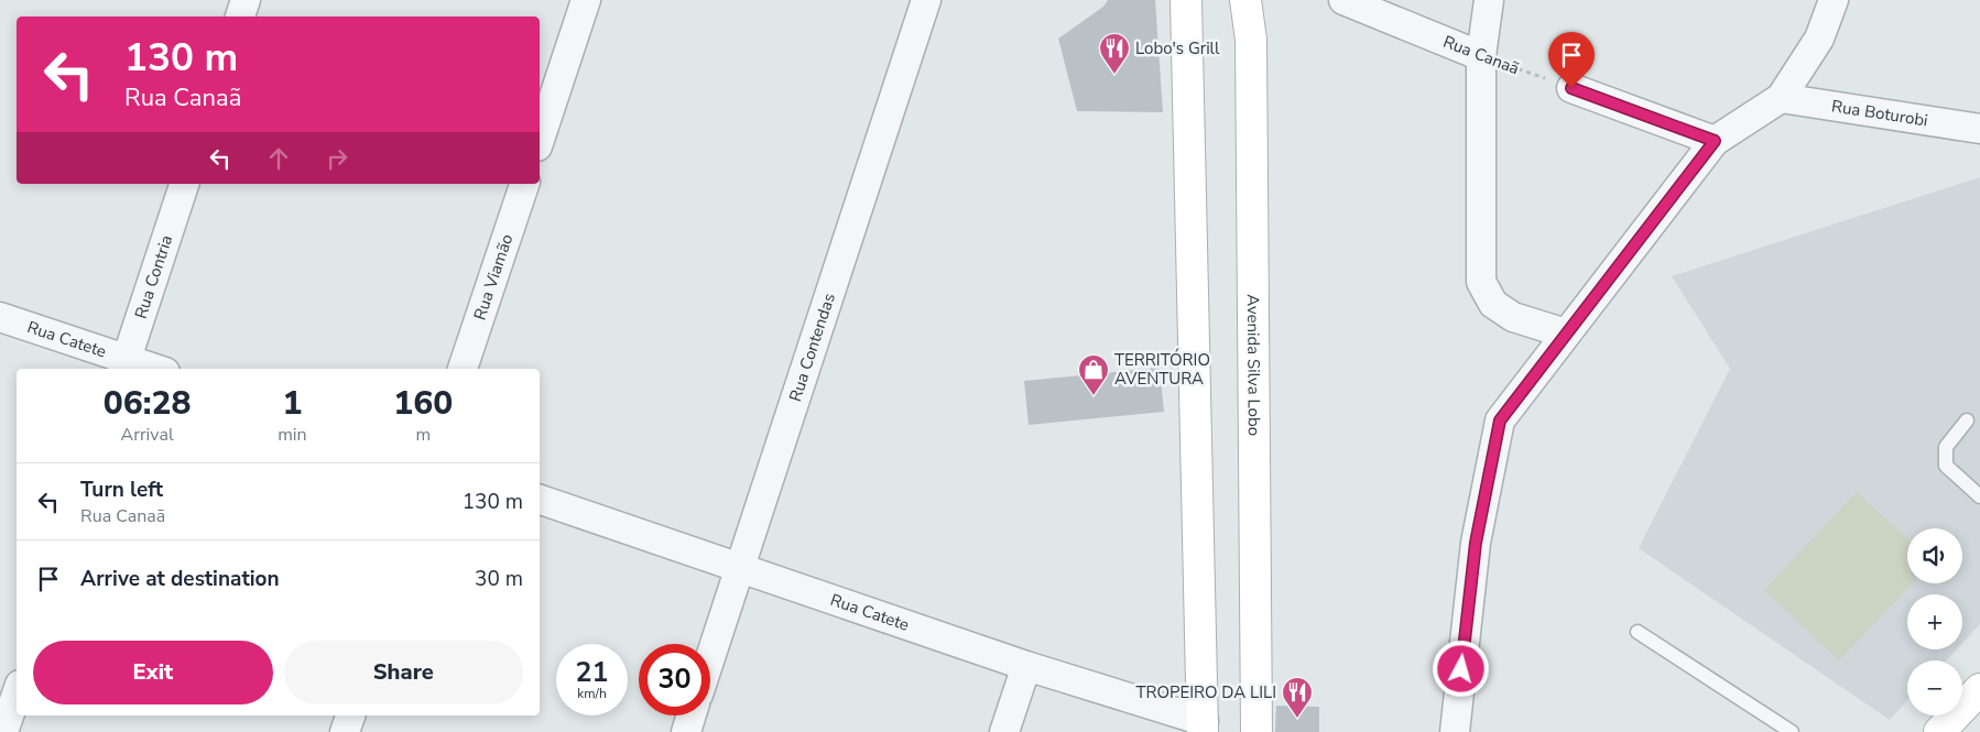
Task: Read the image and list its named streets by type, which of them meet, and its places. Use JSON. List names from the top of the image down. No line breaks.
{"streets":{"street":["Rua Canaã","Rua Boturobi","Rua Contria","Rua Viamão","Rua Catete","Rua Contendas","Avenida Silva Lobo"]},"crossings":[["Rua Contria","Rua Catete"],["Rua Catete","Rua Contendas"]],"places":{"restaurant":["Lobo's Grill","TROPEIRO DA LILI"],"shop":["TERRITÓRIO AVENTURA"]},"page":{"turn":["130 m","Rua Canaã"],"eta":["06:28","Arrival","1","min","160","m"],"list":[{"name":"Turn left","note":"Rua Canaã","value":"130 m"},{"name":"Arrive at destination","value":"30 m"}],"map_buttons":["+","−"],"buttons":["Exit","Share"],"speed":"21 km/h","limit":"30"}}
